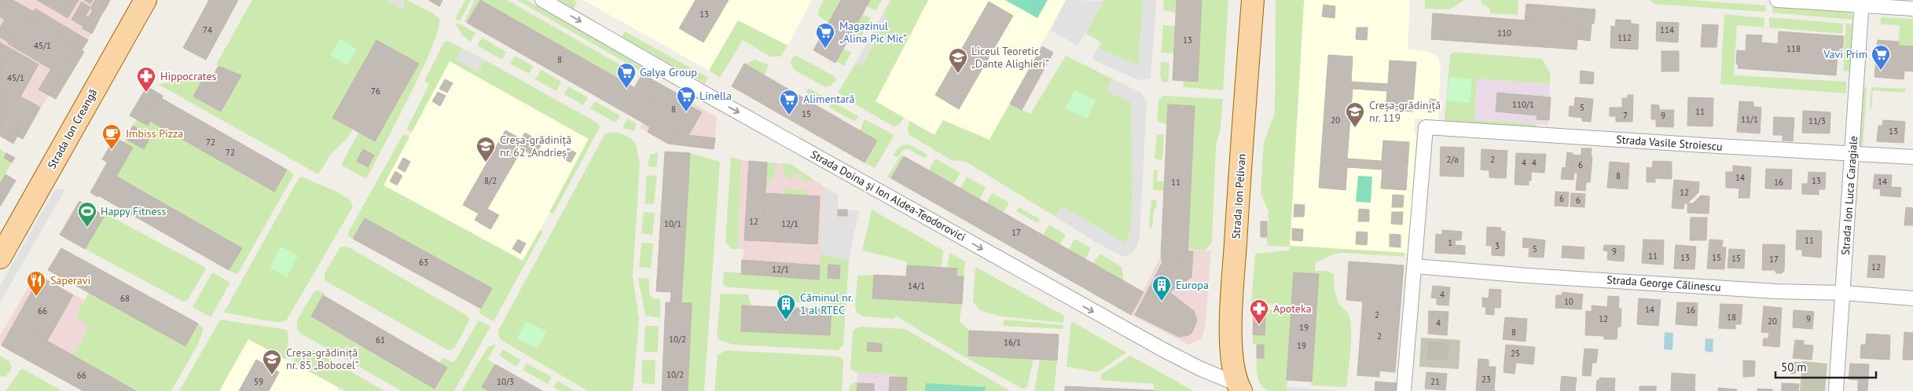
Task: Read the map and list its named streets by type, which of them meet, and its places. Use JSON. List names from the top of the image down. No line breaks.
{"streets":{"main road":["Strada Ion Creangă","Strada Ion Pelivan"],"street":["Strada Vasile Stroiescu","Strada Doina și Ion Aldea-Teodorovici","Strada Ion Luca Caragiale","Strada George Călinescu"]},"crossings":[["Strada Vasile Stroiescu","Strada Ion Luca Caragiale"],["Strada Vasile Stroiescu","Strada George Călinescu"],["Strada Doina și Ion Aldea-Teodorovici","Strada Ion Pelivan"],["Strada Ion Luca Caragiale","Strada George Călinescu"]],"one_way":["Strada Doina și Ion Aldea-Teodorovici"],"places":{"supermarket":["Magazinul „Alina Pic Mic”","Vavi Prim","Galya Group","Linella","Alimentară"],"school or university":["Liceul Teoretic „Dante Alighieri”","Creșa-grădiniță nr. 119","Creșa-grădiniță nr. 62 „Andrieș”","Creșa-grădiniță nr. 85 „Bobocel”"],"pharmacy":["Hippocrates","Apoteka"],"cafe":["Imbiss Pizza"],"sports":["Happy Fitness"],"restaurant":["Saperavi"],"building":["Europa","Căminul nr. 1 al RTEC"]},"house_numbers":["13","74","114","110","112","13","45/1","118","8","45/1","76","110/1","5","8","11","15","7","9","11/1","20","11/3","13","72","72","2/a","2","4","4","6","8","14","8/2","13","14","11","16","12","6","6","12","10/1","12/1","17","11","1","3","5","9","11","13","15","15","17","63","12","12/1","14/1","4","68","10","14","16","66","2","18","12","9","20","4","19","8","2","10/2","61","16/1","19","25","10/2","66","23","59","10/3","21"],"scale_bar":"50 m"}
